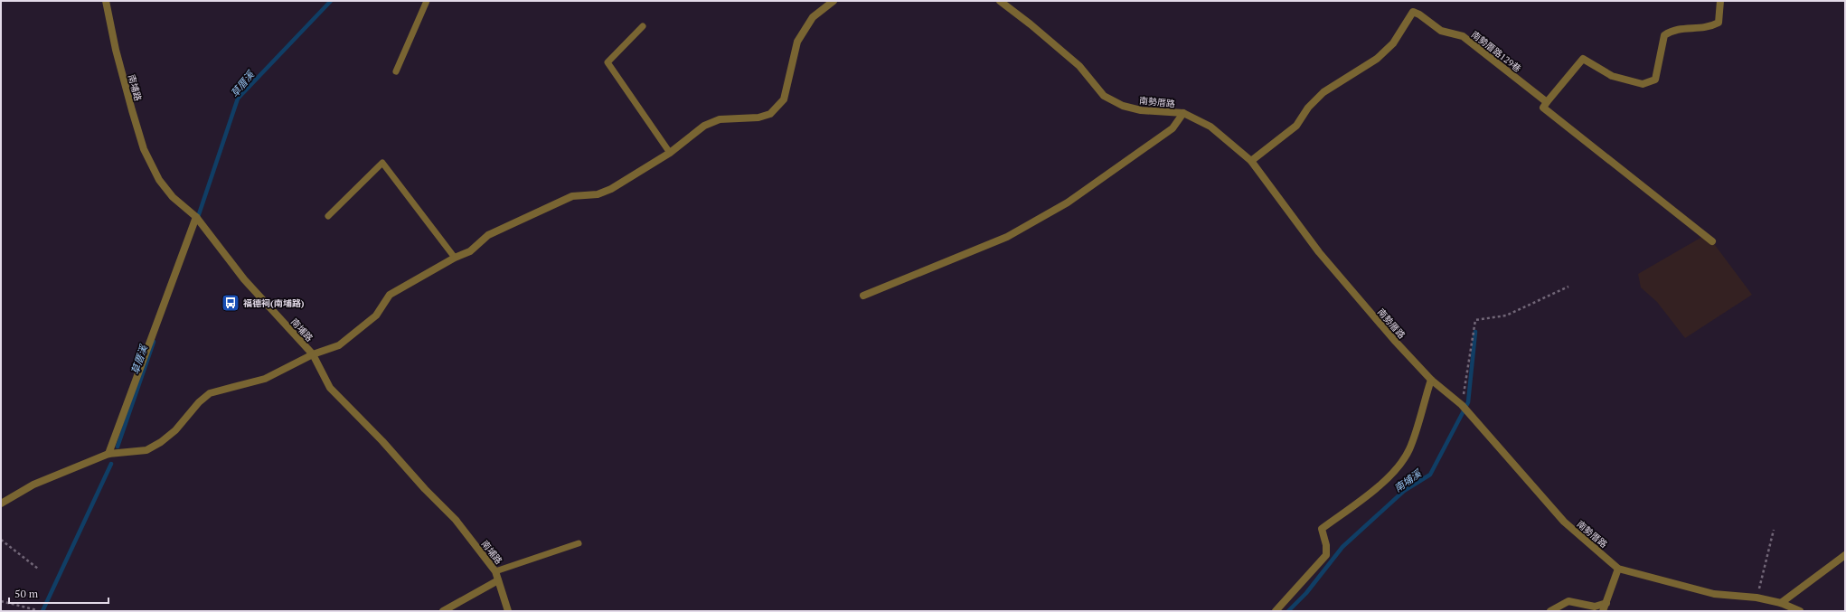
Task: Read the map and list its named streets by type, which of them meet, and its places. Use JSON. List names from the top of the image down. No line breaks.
{"streets":{"street":["南勢厝路129巷","南埔路","南勢厝路"]},"crossings":[["南勢厝路129巷","南勢厝路"]],"water":["草厝溪","南埔溪"],"places":{"bus stop":["福德祠(南埔路)"]},"scale_bar":"50 m"}
